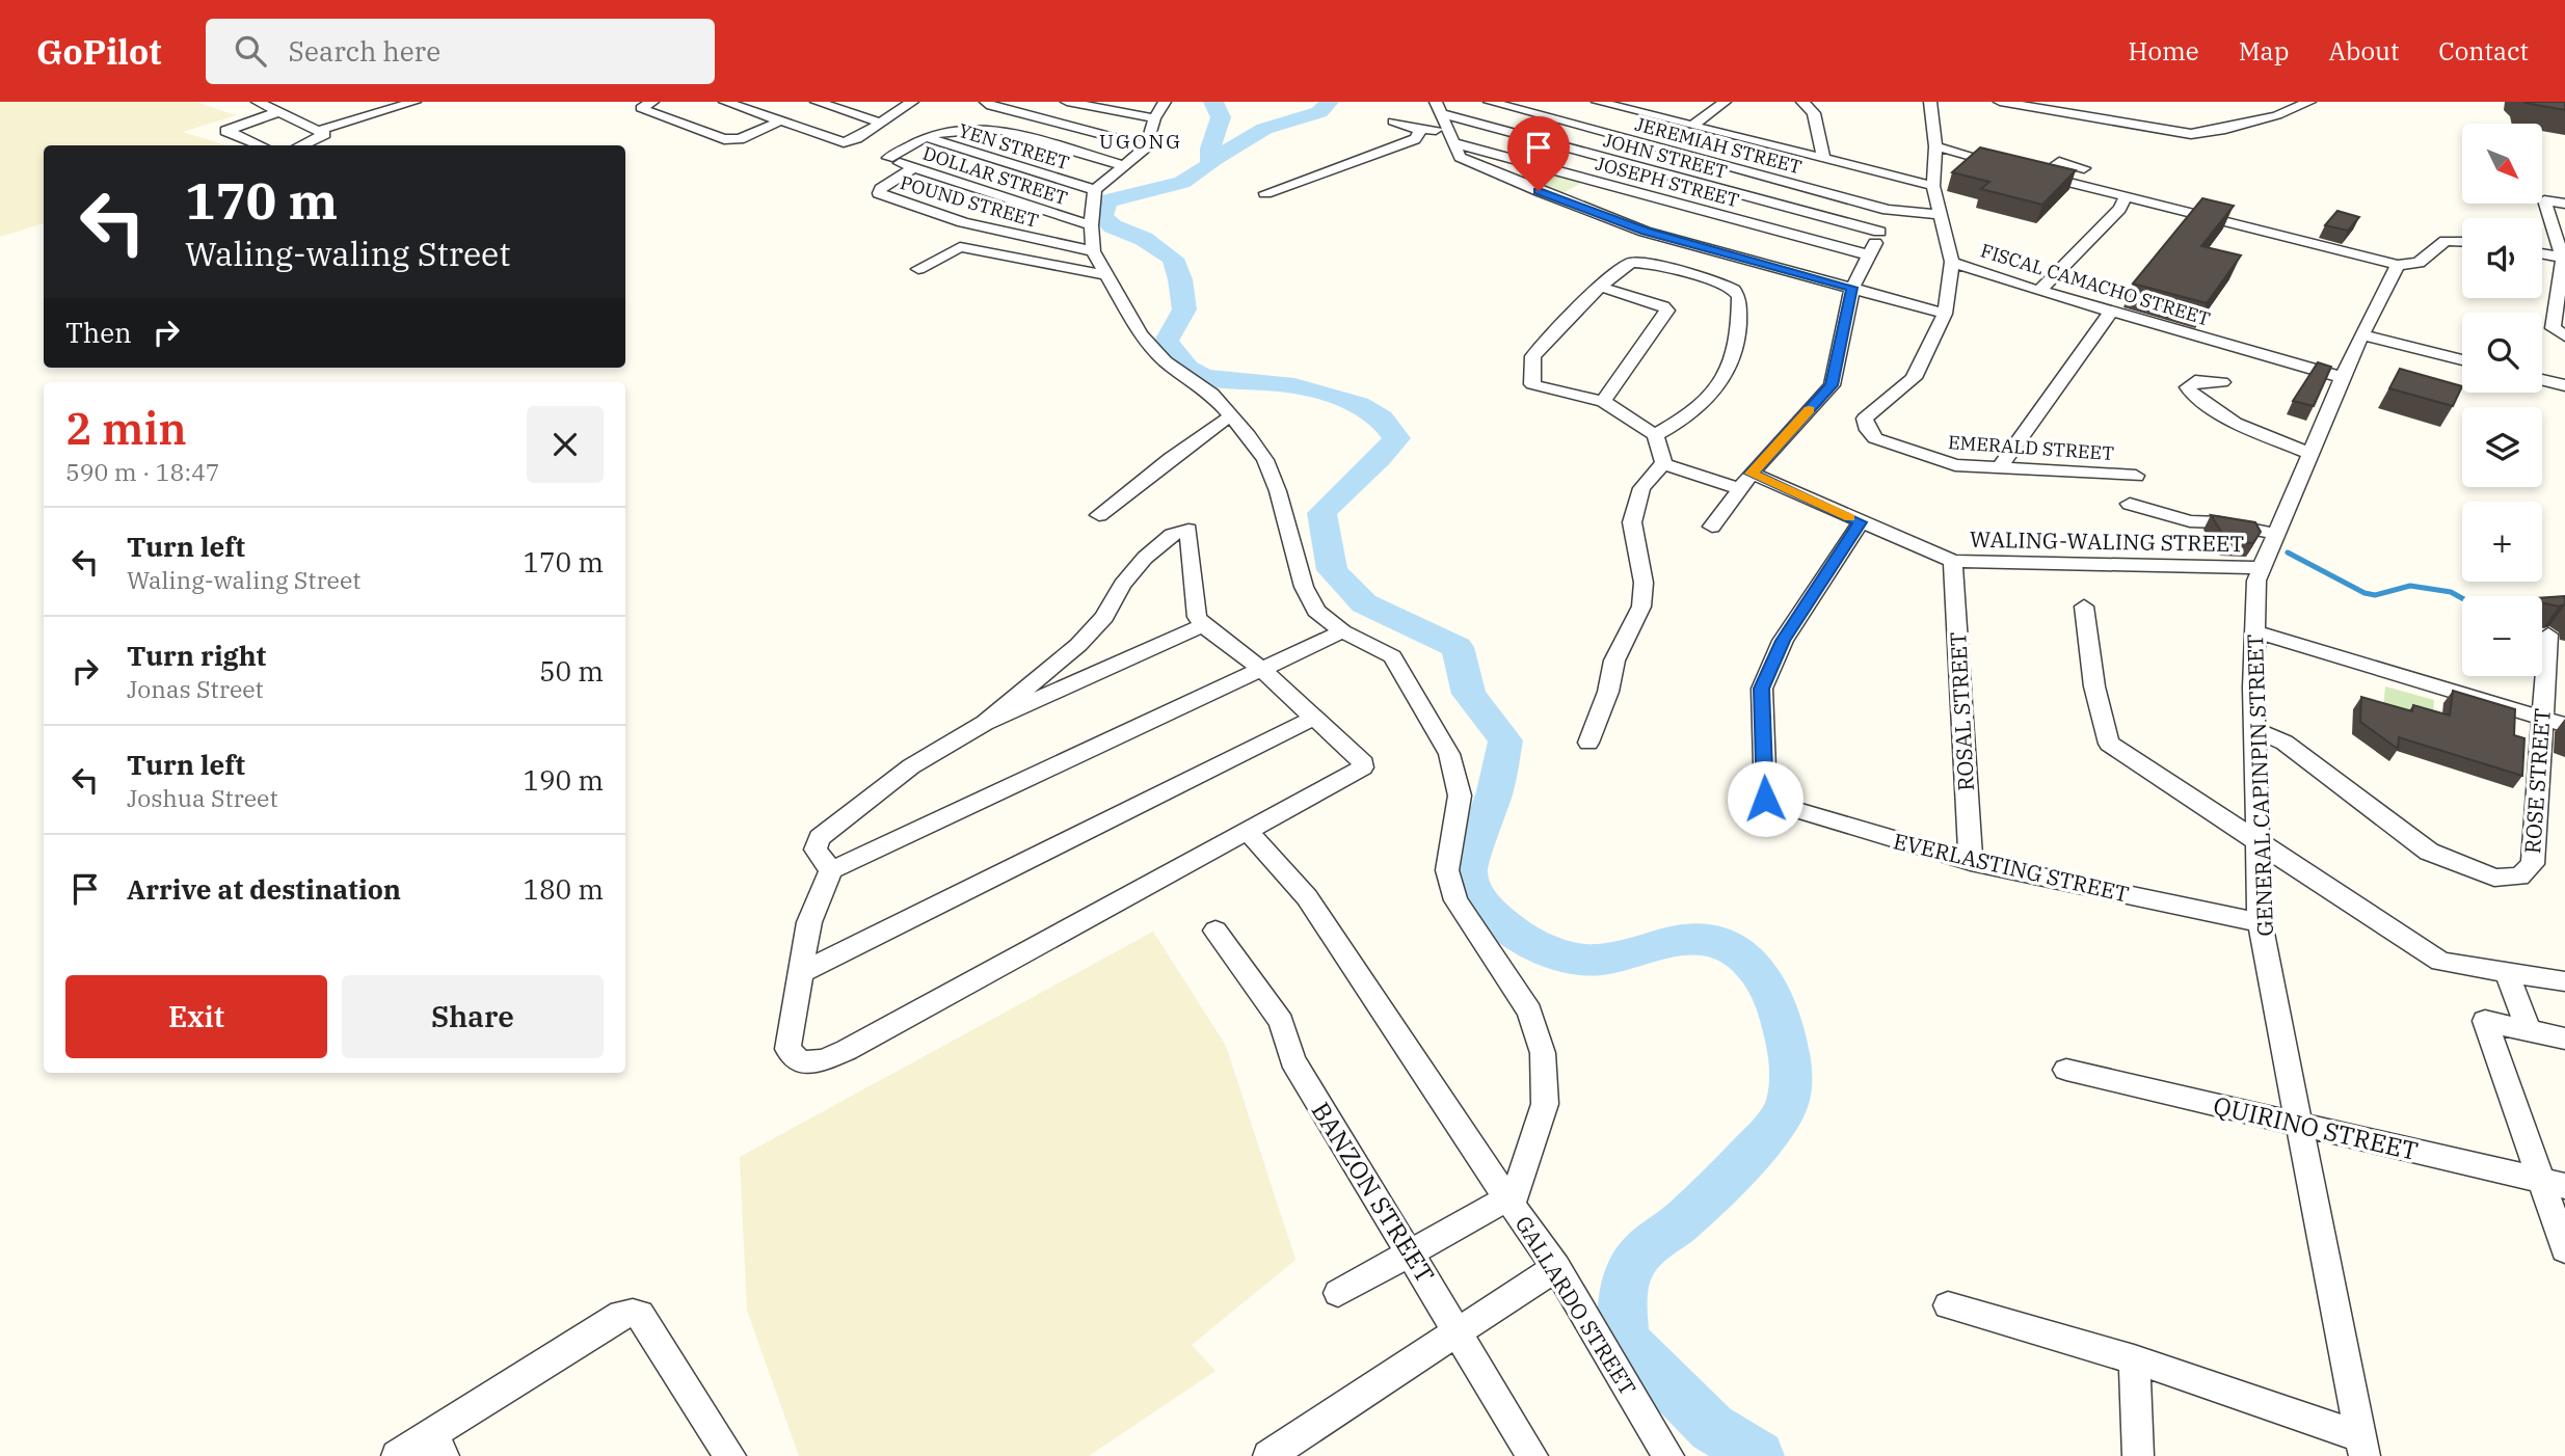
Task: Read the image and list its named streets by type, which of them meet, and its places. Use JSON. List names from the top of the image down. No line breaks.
{"streets":{"street":["JEREMIAH STREET","YEN STREET","JOHN STREET","DOLLAR STREET","JOSEPH STREET","POUND STREET","FISCAL CAMACHO STREET","EMERALD STREET","WALING-WALING STREET","ROSAL STREET","ROSE STREET","GENERAL CAPINPIN STREET","EVERLASTING STREET","QUIRINO STREET","BANZON STREET","GALLARDO STREET"]},"crossings":[["JEREMIAH STREET","FISCAL CAMACHO STREET"],["YEN STREET","DOLLAR STREET"],["YEN STREET","GALLARDO STREET"],["DOLLAR STREET","POUND STREET"],["DOLLAR STREET","GALLARDO STREET"],["POUND STREET","GALLARDO STREET"],["FISCAL CAMACHO STREET","EMERALD STREET"],["FISCAL CAMACHO STREET","GENERAL CAPINPIN STREET"],["WALING-WALING STREET","ROSAL STREET"],["WALING-WALING STREET","GENERAL CAPINPIN STREET"],["WALING-WALING STREET","EVERLASTING STREET"],["ROSAL STREET","EVERLASTING STREET"],["ROSE STREET","GENERAL CAPINPIN STREET"],["GENERAL CAPINPIN STREET","EVERLASTING STREET"],["GENERAL CAPINPIN STREET","QUIRINO STREET"]],"districts":["UGONG"],"north":"bottom right","page":{"header":"GoPilot","search":"Search here","nav":["Home","Map","About","Contact"],"map_buttons":["+","−"],"turn":["170 m","Waling-waling Street"],"then":"Then","heading":["2 min","590 m · 18:47"],"list":[{"name":"Turn left","note":"Waling-waling Street","value":"170 m"},{"name":"Turn right","note":"Jonas Street","value":"50 m"},{"name":"Turn left","note":"Joshua Street","value":"190 m"},{"name":"Arrive at destination","value":"180 m"}],"buttons":["Exit","Share"]}}
